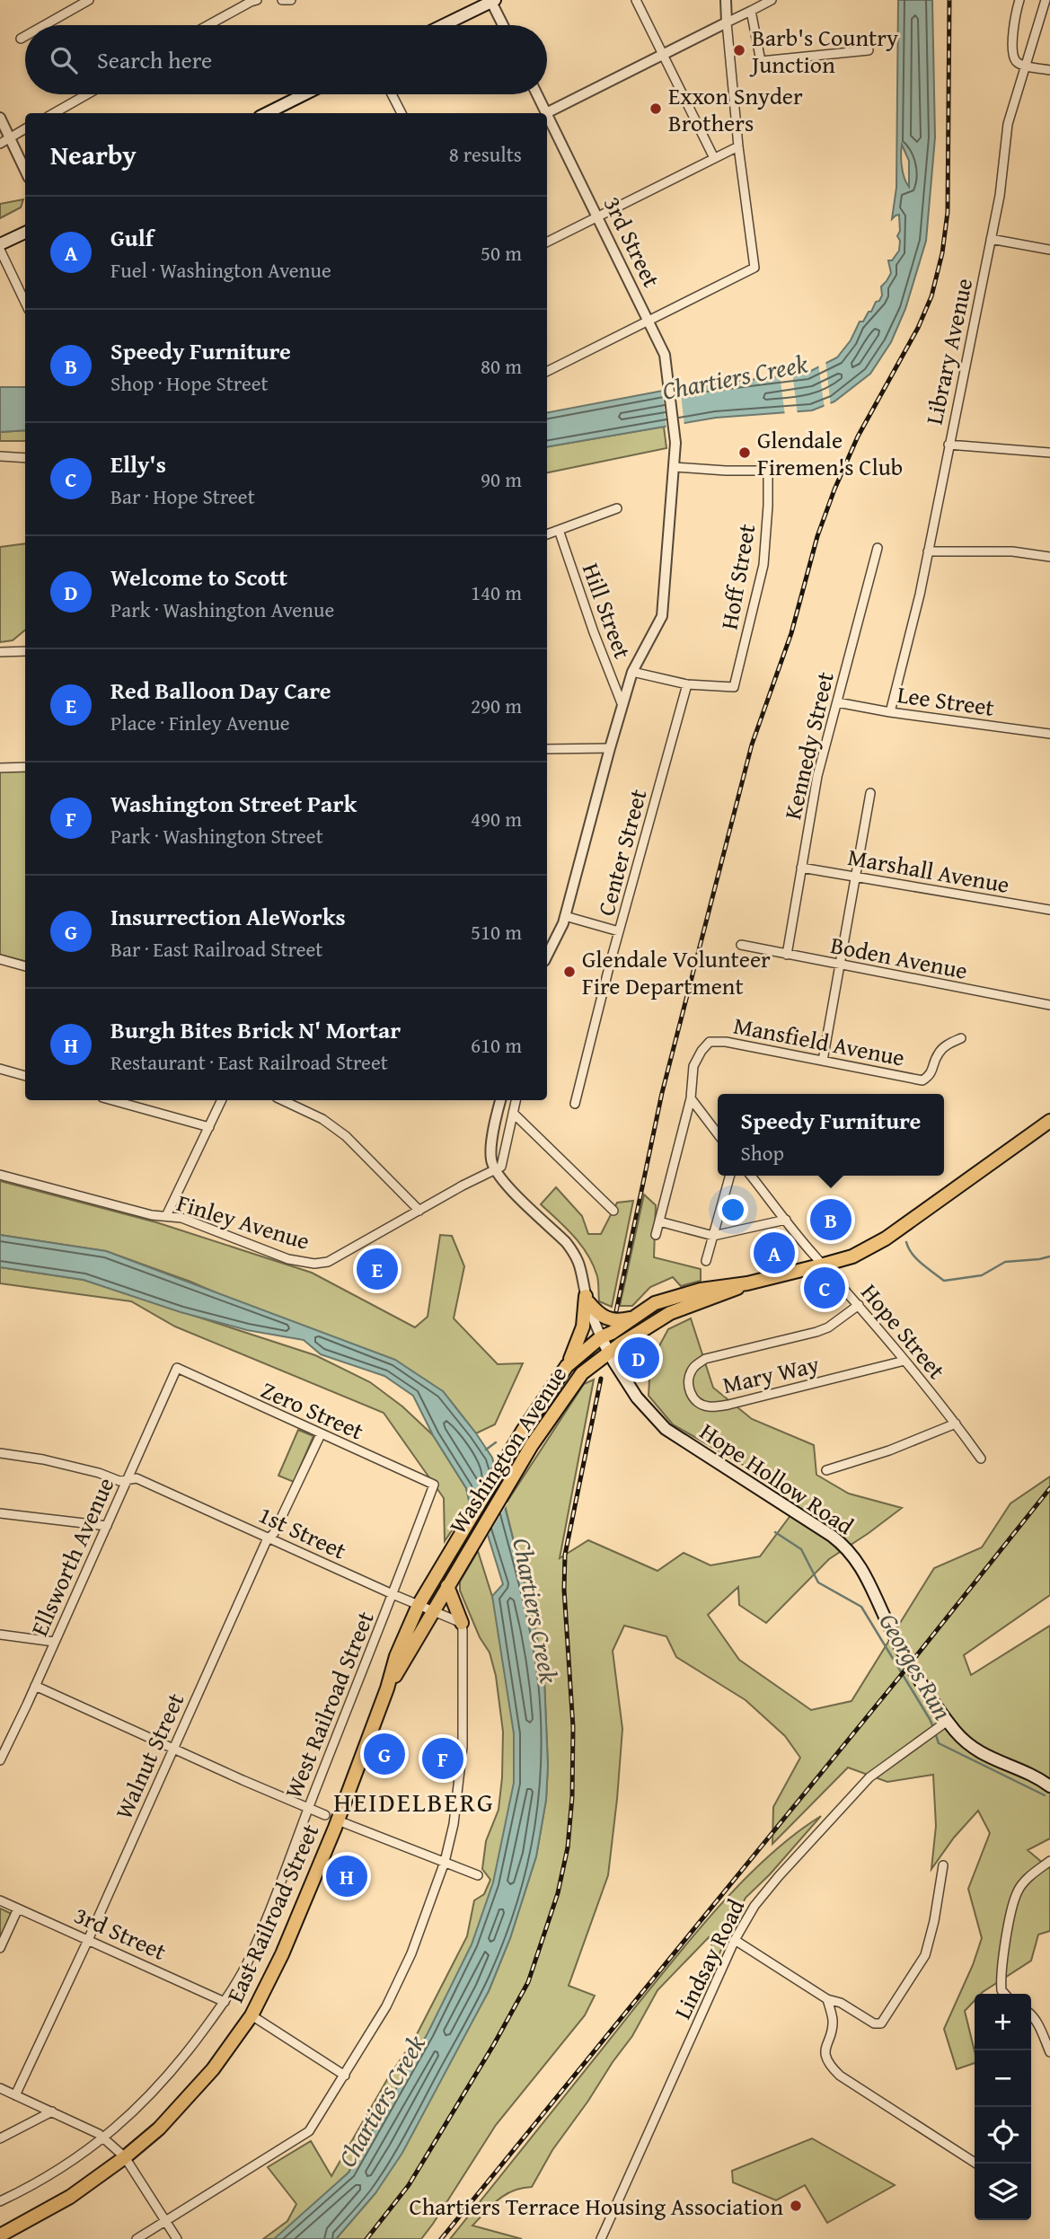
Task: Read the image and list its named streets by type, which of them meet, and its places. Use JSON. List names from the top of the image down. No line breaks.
{"streets":{"main road":["Washington Avenue","Hope Hollow Road","East Railroad Street"],"street":["3rd Street","Library Avenue","Hoff Street","Hill Street","Lee Street","Kennedy Street","Center Street","Marshall Avenue","Boden Avenue","Mansfield Avenue","Finley Avenue","Hope Street","Mary Way","Zero Street","1st Street","Ellsworth Avenue","West Railroad Street","Walnut Street","Lindsay Road"]},"crossings":[["3rd Street","Hoff Street"],["3rd Street","Hill Street"],["3rd Street","West Railroad Street"],["3rd Street","Walnut Street"],["Library Avenue","Lee Street"],["Hoff Street","Center Street"],["Lee Street","Kennedy Street"],["Kennedy Street","Marshall Avenue"],["Kennedy Street","Boden Avenue"],["Hope Street","Mary Way"],["Hope Street","Washington Avenue"],["Zero Street","Ellsworth Avenue"],["Zero Street","West Railroad Street"],["Zero Street","Walnut Street"],["Washington Avenue","Hope Hollow Road"],["Washington Avenue","East Railroad Street"],["Hope Hollow Road","Lindsay Road"],["1st Street","Ellsworth Avenue"],["1st Street","West Railroad Street"],["1st Street","Walnut Street"],["1st Street","East Railroad Street"]],"districts":["HEIDELBERG"],"water":["Chartiers Creek","Georges Run"],"places":["Barb's Country Junction","Exxon Snyder Brothers","Glendale Firemen's Club","Glendale Volunteer Fire Department","Chartiers Terrace Housing Association"],"page":{"search":"Search here","heading":["Nearby","8 results"],"list":[{"mark":"A","name":"Gulf","note":"Fuel · Washington Avenue","value":"50 m"},{"mark":"B","name":"Speedy Furniture","note":"Shop · Hope Street","value":"80 m"},{"mark":"C","name":"Elly's","note":"Bar · Hope Street","value":"90 m"},{"mark":"D","name":"Welcome to Scott","note":"Park · Washington Avenue","value":"140 m"},{"mark":"E","name":"Red Balloon Day Care","note":"Place · Finley Avenue","value":"290 m"},{"mark":"F","name":"Washington Street Park","note":"Park · Washington Street","value":"490 m"},{"mark":"G","name":"Insurrection AleWorks","note":"Bar · East Railroad Street","value":"510 m"},{"mark":"H","name":"Burgh Bites Brick N' Mortar","note":"Restaurant · East Railroad Street","value":"610 m"}],"popup":["Speedy Furniture","Shop"],"pins":["B","A","E","C","D","G","F","H"],"map_buttons":["+","−"]}}
